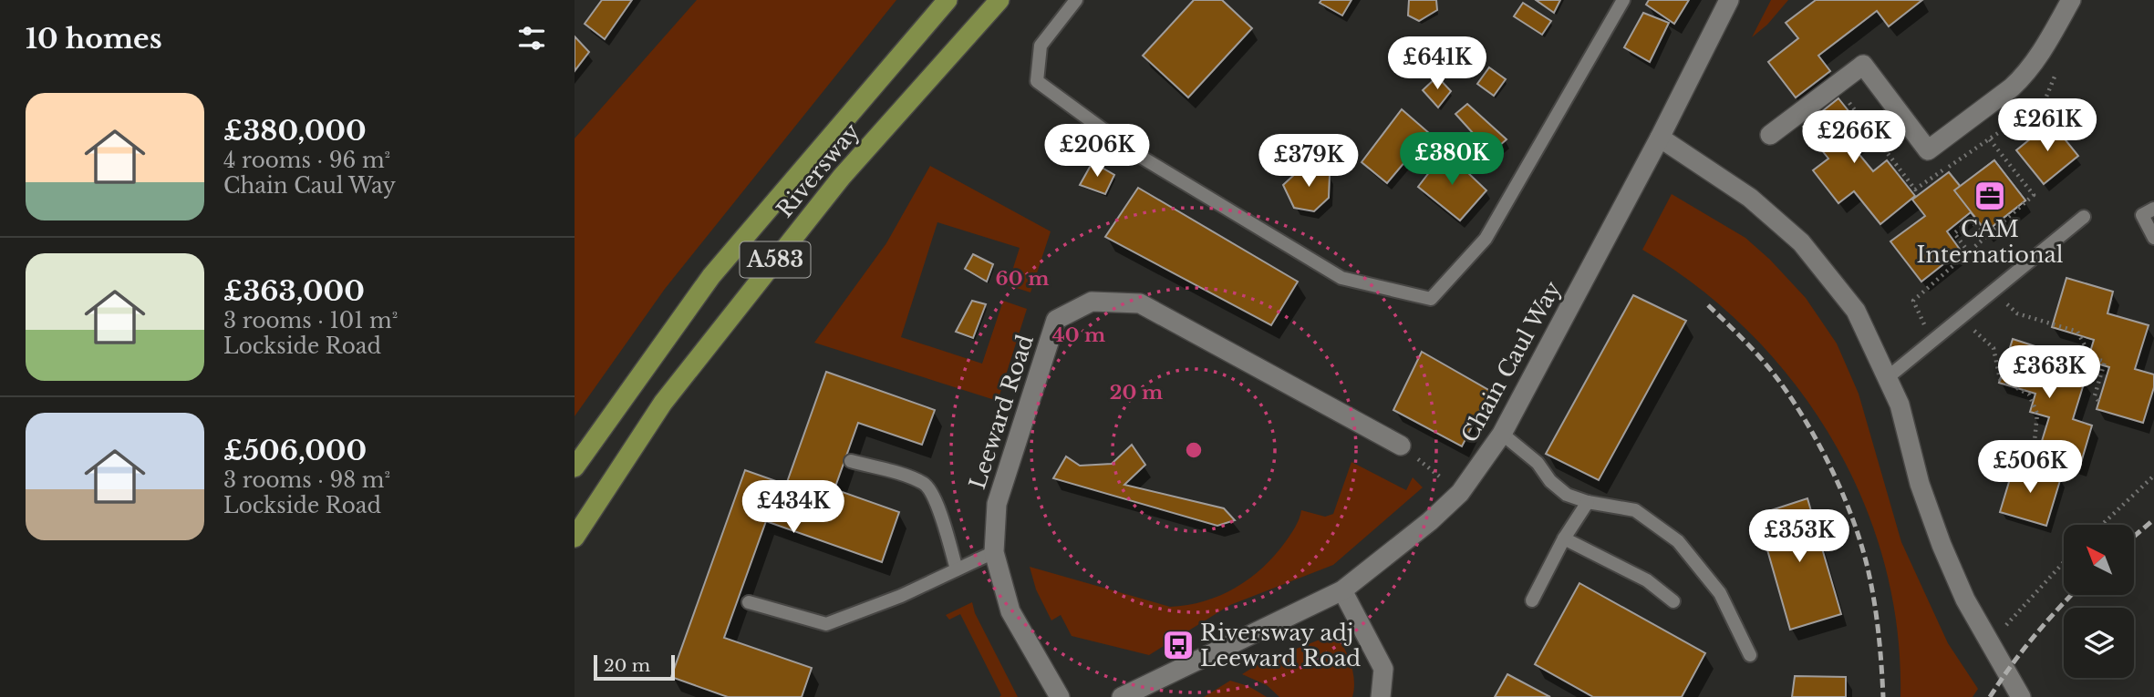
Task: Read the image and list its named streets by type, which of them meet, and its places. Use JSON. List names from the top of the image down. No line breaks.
{"streets":{"highway":["Riversway","A583"],"street":["Chain Caul Way","Leeward Road"]},"places":{"office":["CAM International"],"bus stop":["Riversway adj Leeward Road"]},"scale_bar":"20 m","north":"top left","page":{"heading":"10 homes","price":["£641K","£261K","£266K","£206K","£380K","£379K","£363K","£506K","£434K","£353K"],"list":[{"name":"£380,000","note":"4 rooms · 96 m² · Chain Caul Way"},{"name":"£363,000","note":"3 rooms · 101 m² · Lockside Road"},{"name":"£506,000","note":"3 rooms · 98 m² · Lockside Road"}],"scale":"20 m"},"rings":["60 m","40 m","20 m"]}
